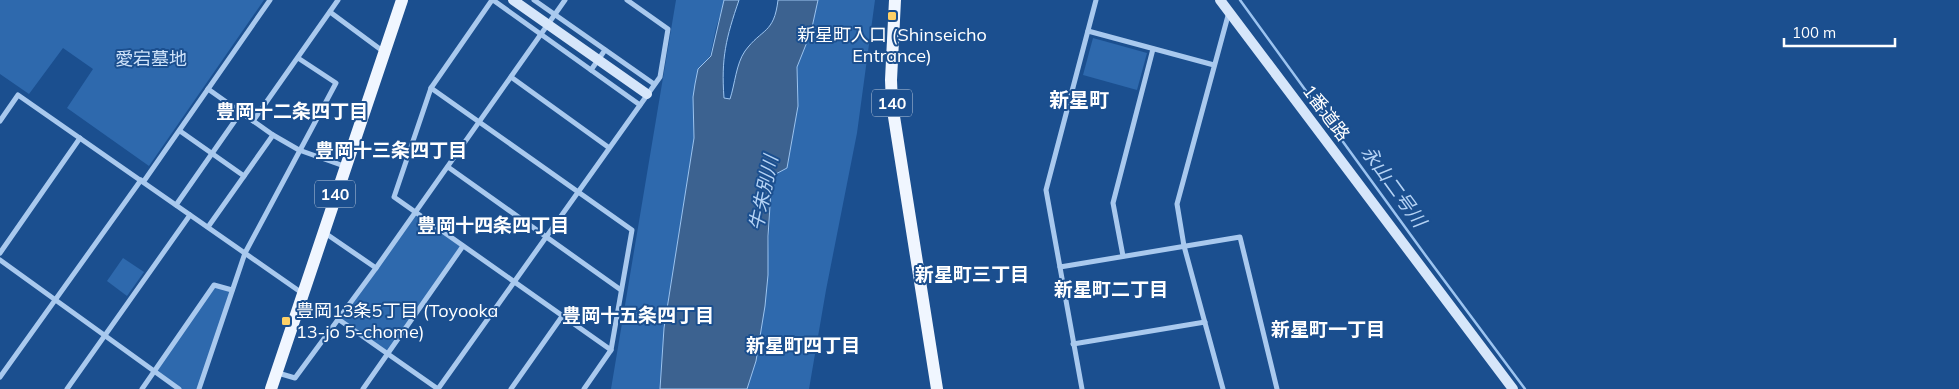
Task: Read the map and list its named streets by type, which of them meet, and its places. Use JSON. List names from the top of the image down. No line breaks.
{"streets":{"main road":["140"],"street":["1番道路"]},"districts":["新星町","豊岡十二条四丁目","豊岡十三条四丁目","豊岡十四条四丁目","新星町三丁目","新星町二丁目","豊岡十五条四丁目","新星町一丁目","新星町四丁目"],"water":["永山二号川","牛朱別川"],"parks":["愛宕墓地"],"places":{"transit":["新星町入口 (Shinseicho Entrance)","豊岡13条5丁目 (Toyooka 13-jo 5-chome)"]},"scale_bar":"100 m"}
